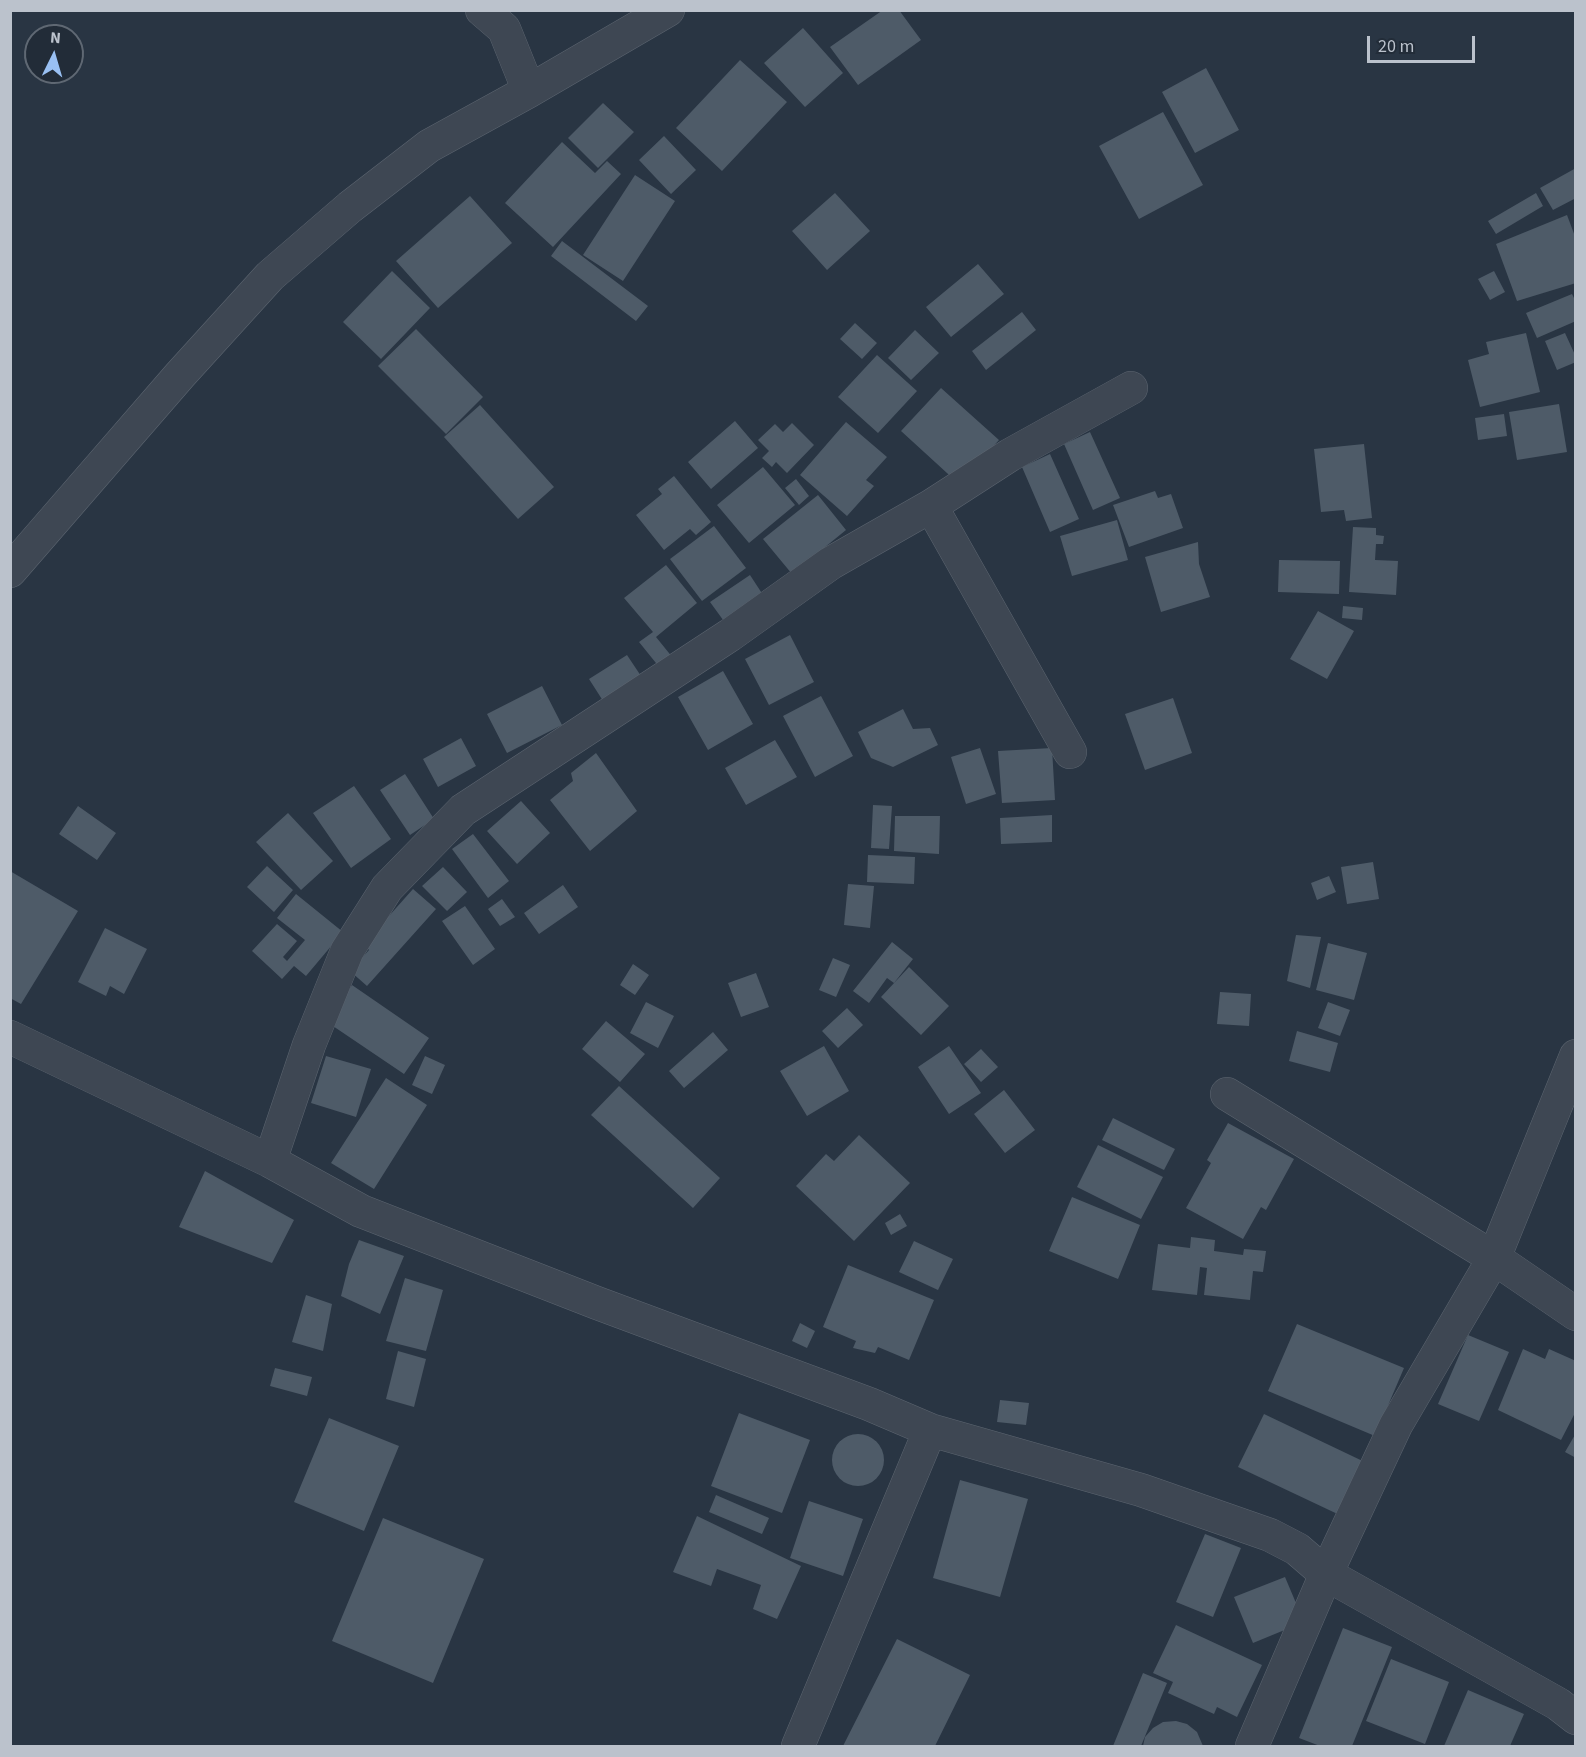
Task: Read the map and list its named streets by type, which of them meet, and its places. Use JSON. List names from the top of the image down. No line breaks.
{"scale_bar":"20 m","north":"top"}
